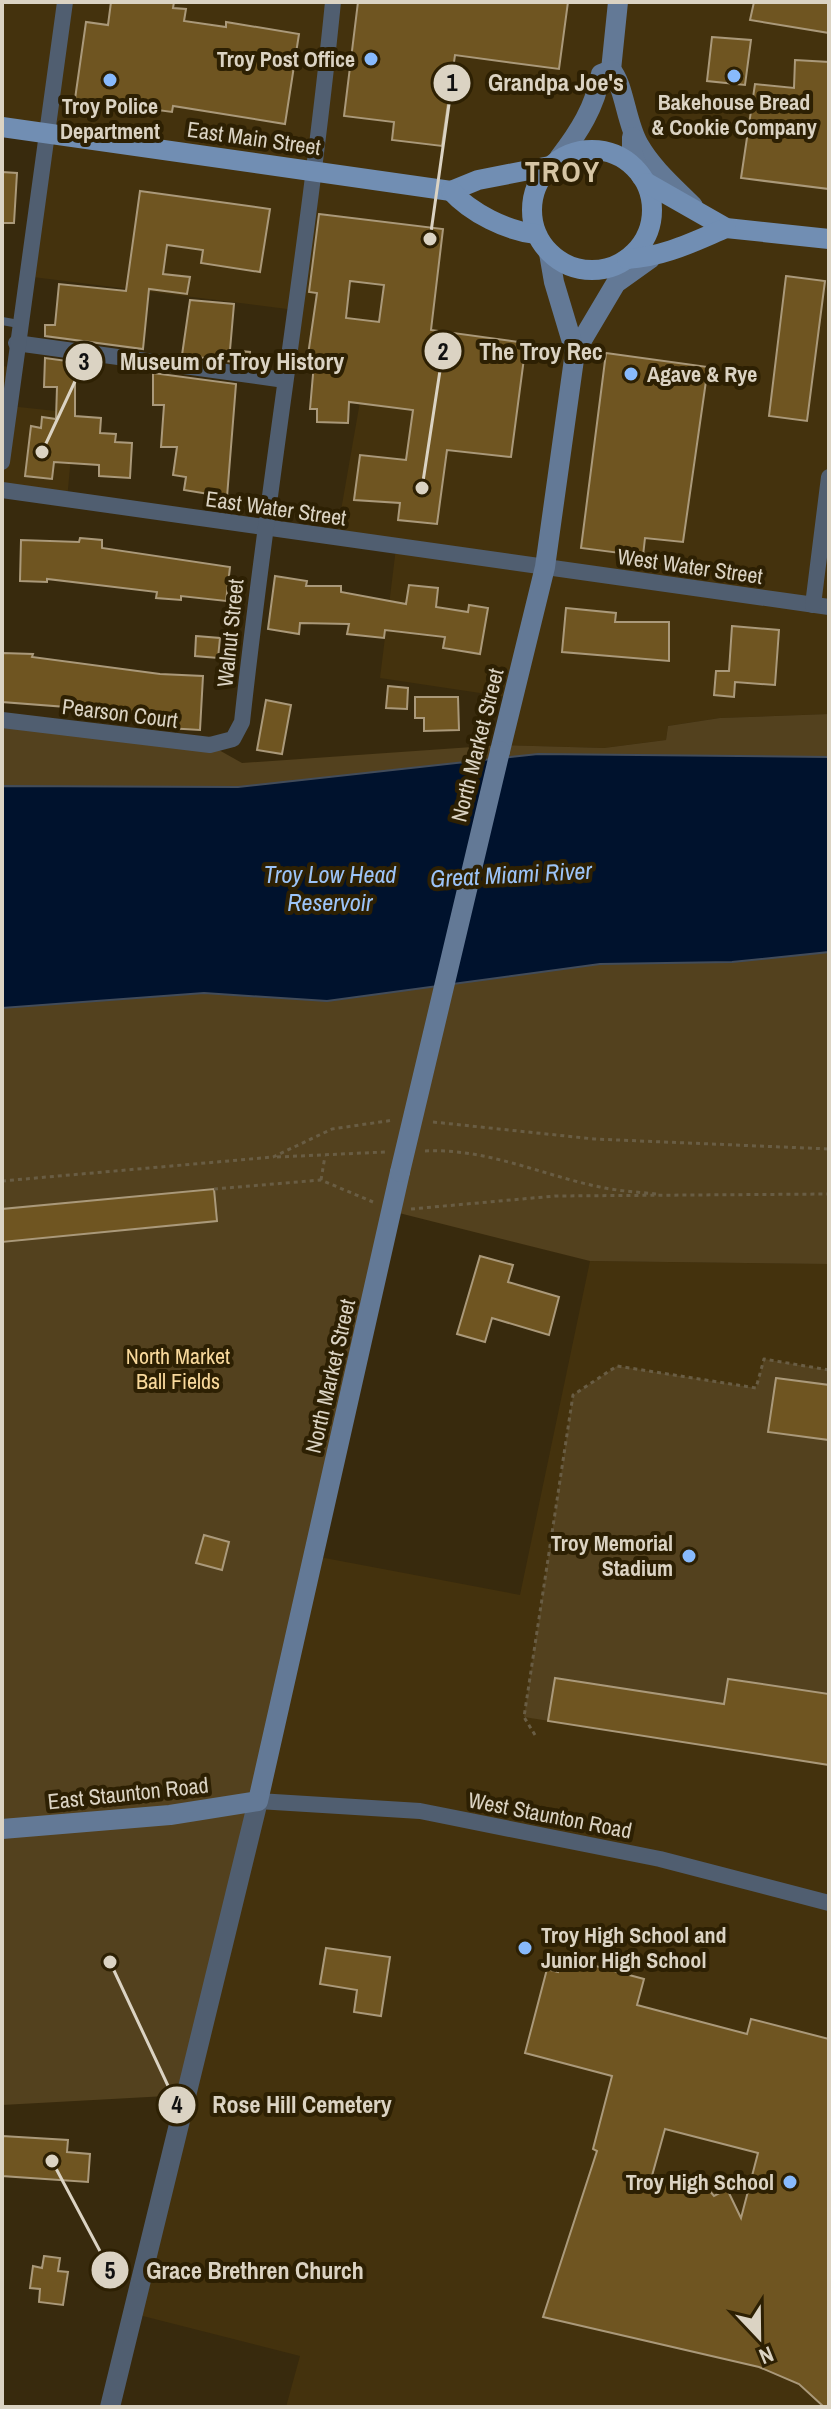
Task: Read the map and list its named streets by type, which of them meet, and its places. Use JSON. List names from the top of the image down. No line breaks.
{"streets":{"main road":["East Main Street","North Market Street","East Staunton Road"],"street":["East Water Street","West Water Street","Walnut Street","Pearson Court","West Staunton Road"]},"crossings":[["East Main Street","Walnut Street"],["East Water Street","West Water Street"],["East Water Street","Walnut Street"],["East Water Street","North Market Street"],["West Water Street","North Market Street"],["Walnut Street","Pearson Court"],["North Market Street","East Staunton Road"],["North Market Street","West Staunton Road"],["East Staunton Road","West Staunton Road"]],"districts":["TROY"],"water":["Troy Low Head Reservoir","Great Miami River"],"parks":["North Market Ball Fields"],"places":["Troy Post Office","Bakehouse Bread & Cookie Company","Troy Police Department","Grandpa Joe's","Agave & Rye","Museum of Troy History","The Troy Rec","Troy Memorial Stadium","Troy High School and Junior High School","Rose Hill Cemetery","Grace Brethren Church","Troy High School"],"north":"bottom"}
